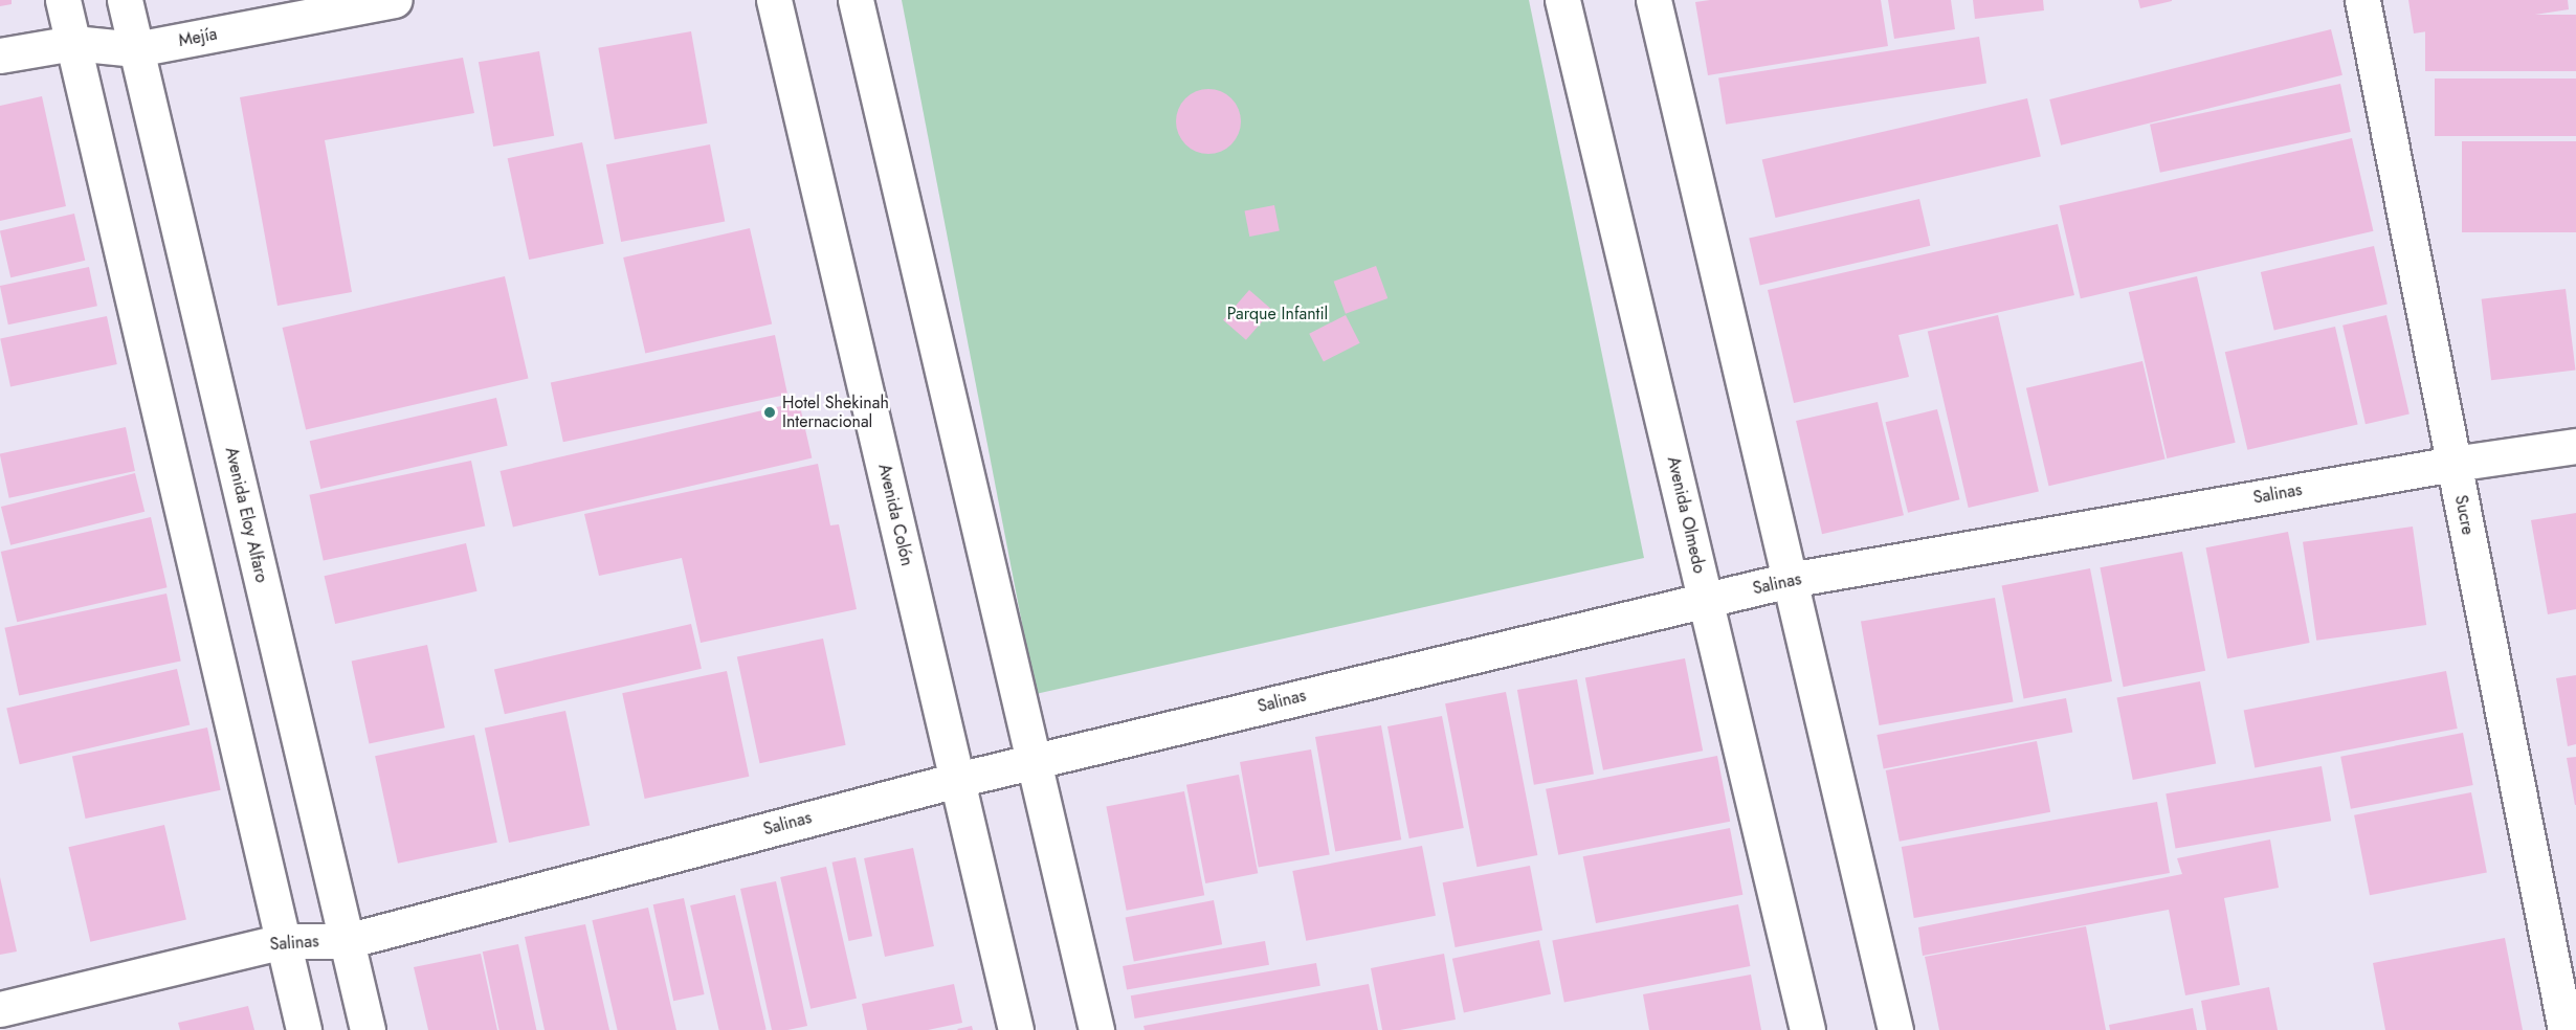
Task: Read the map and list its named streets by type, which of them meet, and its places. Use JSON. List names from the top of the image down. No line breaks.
{"streets":{"street":["Mejía","Salinas","Avenida Eloy Alfaro","Avenida Colón","Avenida Olmedo","Sucre"]},"crossings":[["Mejía","Avenida Eloy Alfaro"],["Salinas","Avenida Eloy Alfaro"],["Salinas","Avenida Colón"],["Salinas","Avenida Olmedo"],["Salinas","Sucre"]],"parks":["Parque Infantil"],"places":["Hotel Shekinah Internacional"]}
